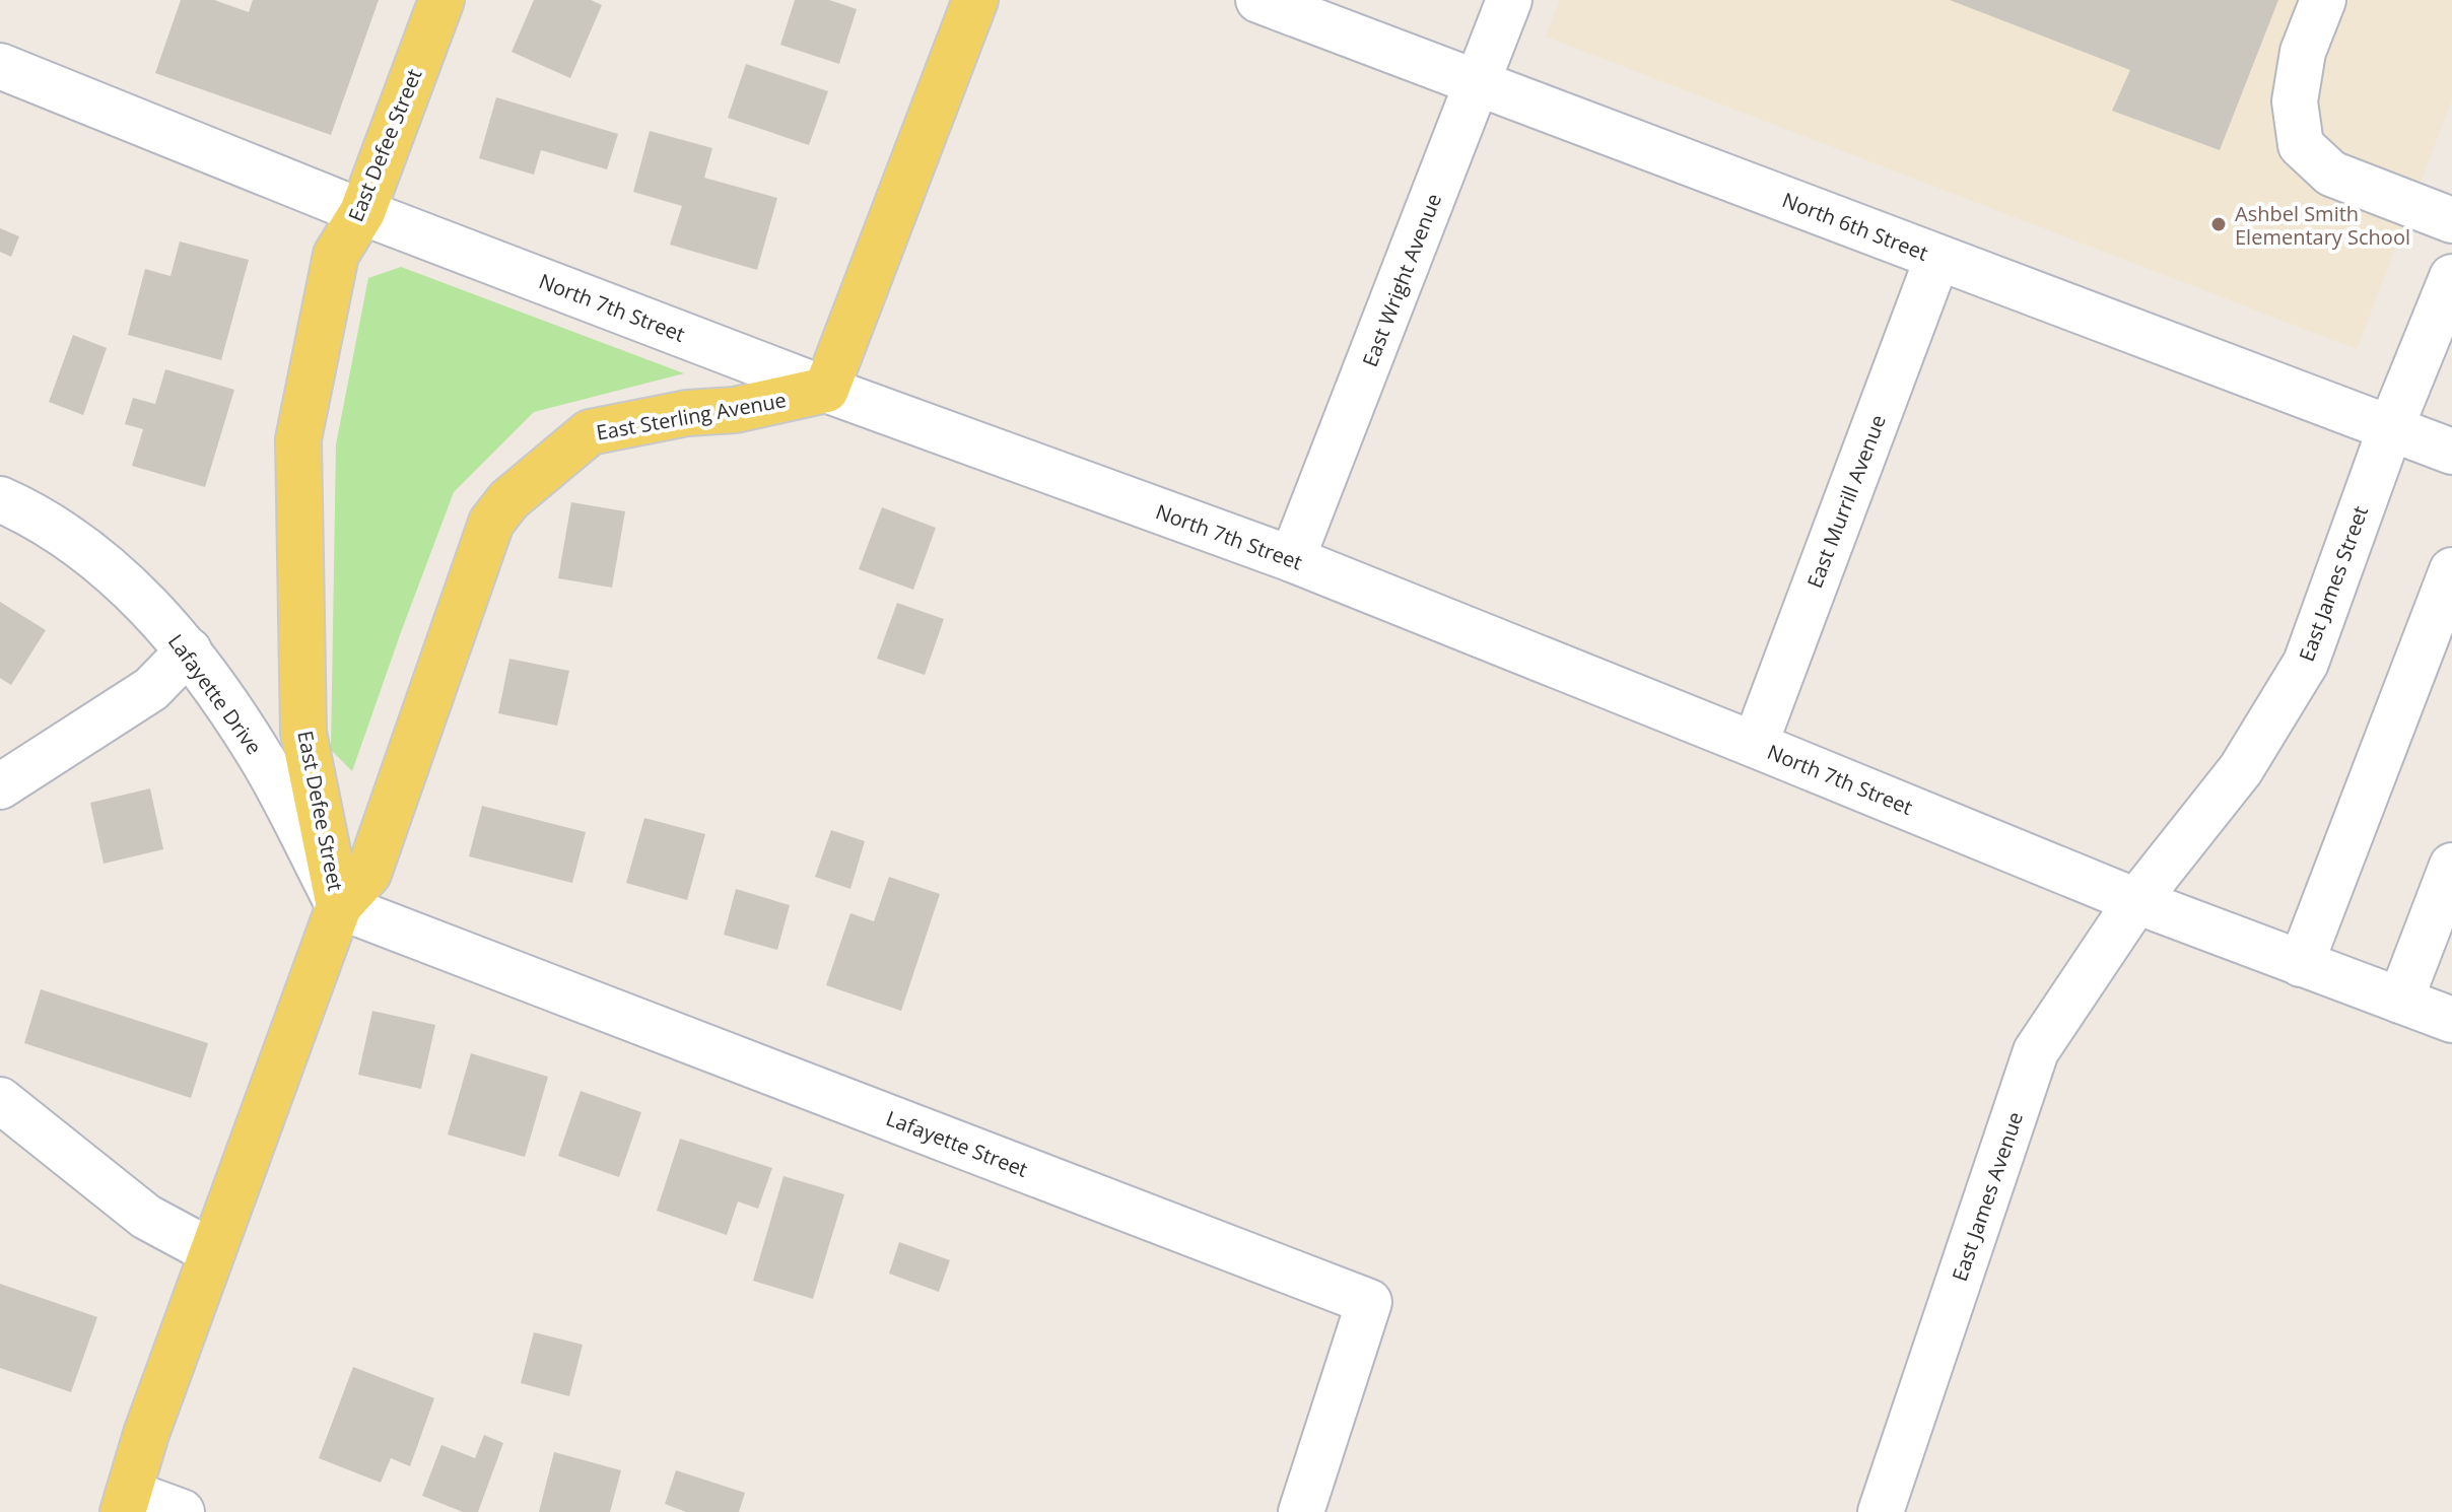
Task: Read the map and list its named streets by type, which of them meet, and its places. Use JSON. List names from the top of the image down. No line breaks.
{"streets":{"main road":["East Defee Street","East Sterling Avenue"],"street":["North 6th Street","East Wright Avenue","North 7th Street","East Murrill Avenue","East James Street","Lafayette Drive","Lafayette Street","East James Avenue"]},"crossings":[["East Defee Street","North 7th Street"],["East Defee Street","East Sterling Avenue"],["East Defee Street","Lafayette Drive"],["East Defee Street","Lafayette Street"],["North 6th Street","East Wright Avenue"],["North 6th Street","East Murrill Avenue"],["North 6th Street","East James Street"],["East Wright Avenue","North 7th Street"],["North 7th Street","East Sterling Avenue"],["North 7th Street","East Murrill Avenue"],["North 7th Street","East James Street"],["North 7th Street","East James Avenue"],["East Sterling Avenue","Lafayette Drive"],["East Sterling Avenue","Lafayette Street"],["East James Street","East James Avenue"],["Lafayette Drive","Lafayette Street"]],"places":["Ashbel Smith Elementary School"]}
